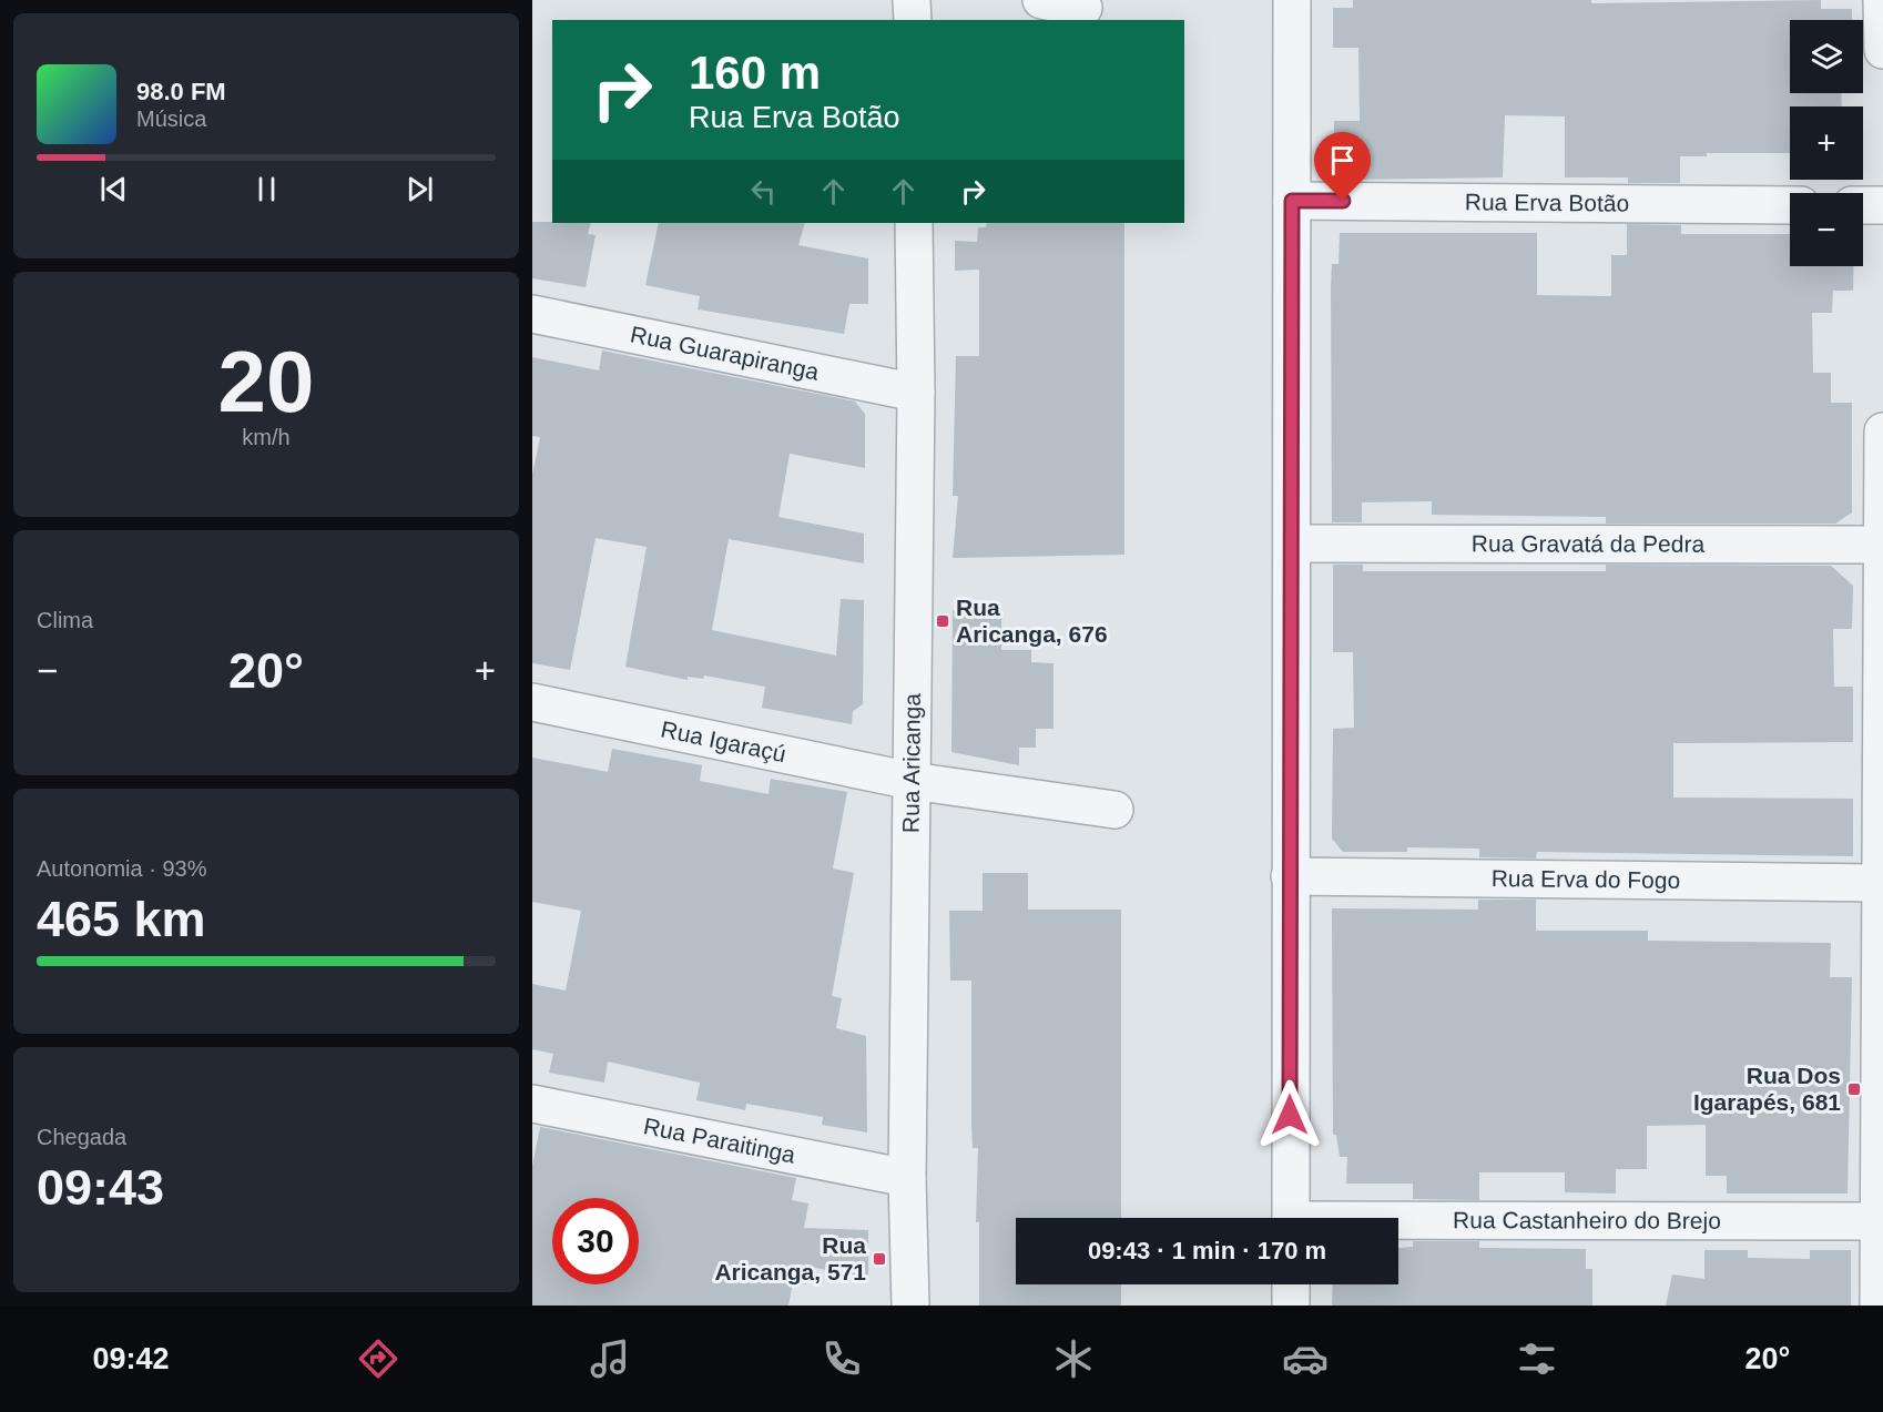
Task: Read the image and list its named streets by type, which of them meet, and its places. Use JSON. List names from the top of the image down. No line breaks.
{"streets":{"street":["Rua Erva Botão","Rua Guarapiranga","Rua Gravatá da Pedra","Rua Igaraçú","Rua Aricanga","Rua Erva do Fogo","Rua Paraitinga","Rua Castanheiro do Brejo"]},"crossings":[["Rua Guarapiranga","Rua Aricanga"],["Rua Igaraçú","Rua Aricanga"],["Rua Aricanga","Rua Paraitinga"]],"places":{"transit":["Rua Aricanga, 676","Rua Dos Igarapés, 681","Rua Aricanga, 571"]},"page":{"map_buttons":["+","−"],"turn":["160 m","Rua Erva Botão"],"song":["98.0 FM","Música"],"tile":[["20","km/h"],"Clima",["Autonomia · 93%","465 km"],["Chegada","09:43"]],"heat":["−","20°","+"],"limit":"30","trip":"09:43 · 1 min · 170 m","tabs":["09:42","20°"]}}
